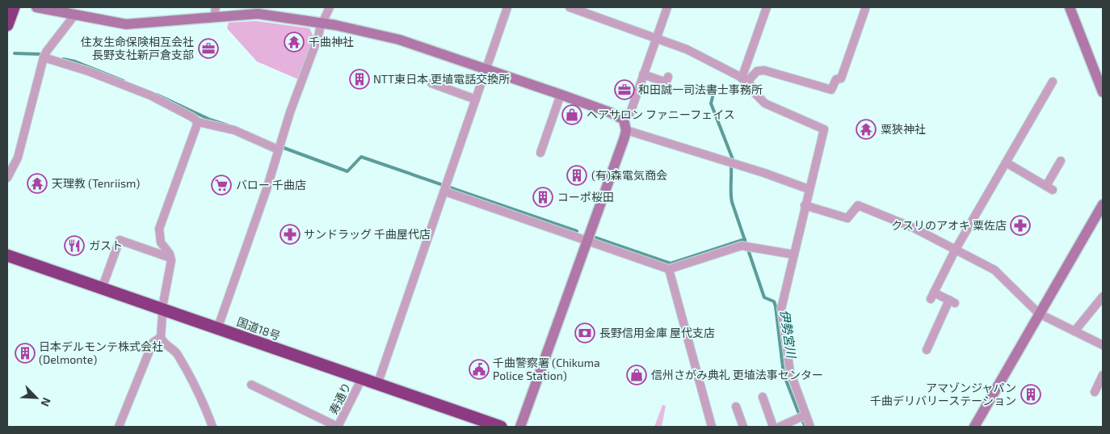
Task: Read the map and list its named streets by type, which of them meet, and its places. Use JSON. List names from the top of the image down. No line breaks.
{"streets":{"highway":["国道18号"],"street":["寿通り"]},"crossings":[["国道18号","寿通り"]],"water":["伊勢宮川"],"places":{"temple":["千曲神社","粟狹神社","天理教 (Tenriism)"],"office":["住友生命保険相互会社 長野支社新戸倉支部","和田誠一司法書士事務所"],"building":["NTT東日本 更埴電話交換所","(有)森電気商会","コーポ桜田","日本デルモンテ株式会社 (Delmonte)","アマゾンジャパン 千曲デリバリーステーション"],"shop":["ヘアサロン ファニーフェイス","信州さがみ典礼 更埴法事センター"],"supermarket":["バロー 千曲店"],"pharmacy":["クスリのアオキ 粟佐店","サンドラッグ 千曲屋代店"],"restaurant":["ガスト"],"bank":["長野信用金庫 屋代支店"],"public building":["千曲警察署 (Chikuma Police Station)"]},"north":"bottom right"}
